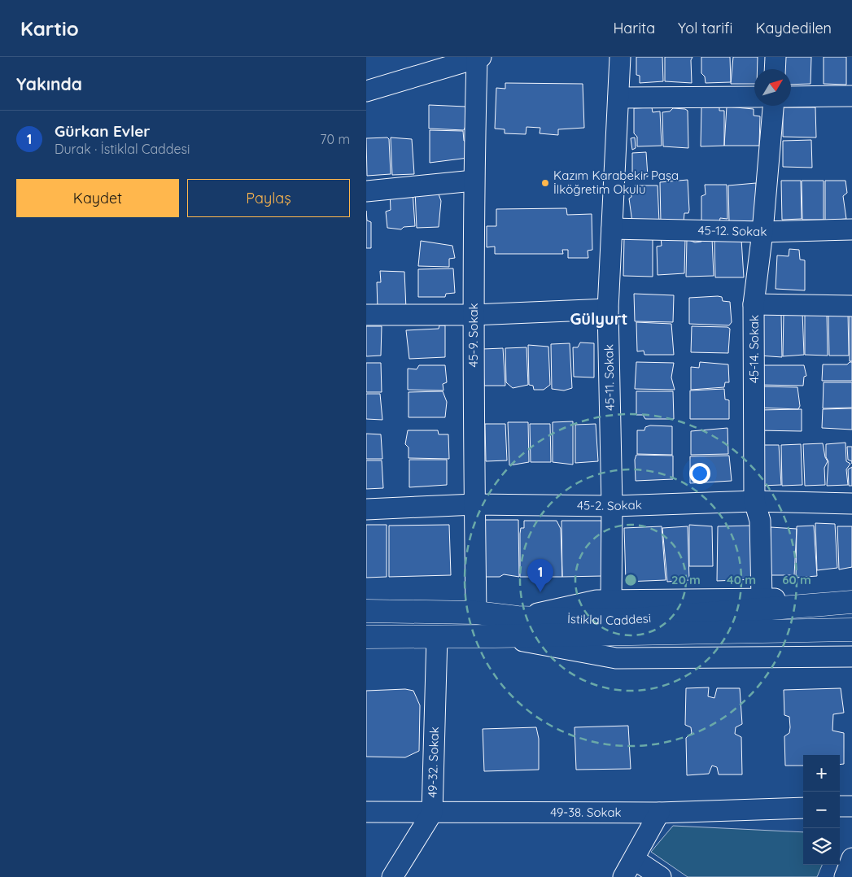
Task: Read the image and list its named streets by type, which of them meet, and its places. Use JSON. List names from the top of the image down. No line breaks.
{"streets":{"main road":["İstiklal Caddesi"],"street":["45-12. Sokak","45-9. Sokak","45-14. Sokak","45-11. Sokak","45-2. Sokak","49-32. Sokak","49-38. Sokak"]},"crossings":[["45-12. Sokak","45-14. Sokak"],["45-12. Sokak","45-11. Sokak"],["45-9. Sokak","45-2. Sokak"],["45-9. Sokak","İstiklal Caddesi"],["45-14. Sokak","45-2. Sokak"],["45-11. Sokak","45-2. Sokak"],["İstiklal Caddesi","49-32. Sokak"],["49-32. Sokak","49-38. Sokak"]],"districts":["Gülyurt"],"places":["Kazım Karabekir Paşa İlköğretim Okulu"],"north":"top right","page":{"header":"Kartio","nav":["Harita","Yol tarifi","Kaydedilen"],"heading":"Yakında","list":[{"mark":"1","name":"Gürkan Evler","note":"Durak · İstiklal Caddesi","value":"70 m"}],"buttons":["Kaydet","Paylaş"],"pins":"1","map_buttons":["+","−"]},"rings":["20 m","40 m","60 m"]}
